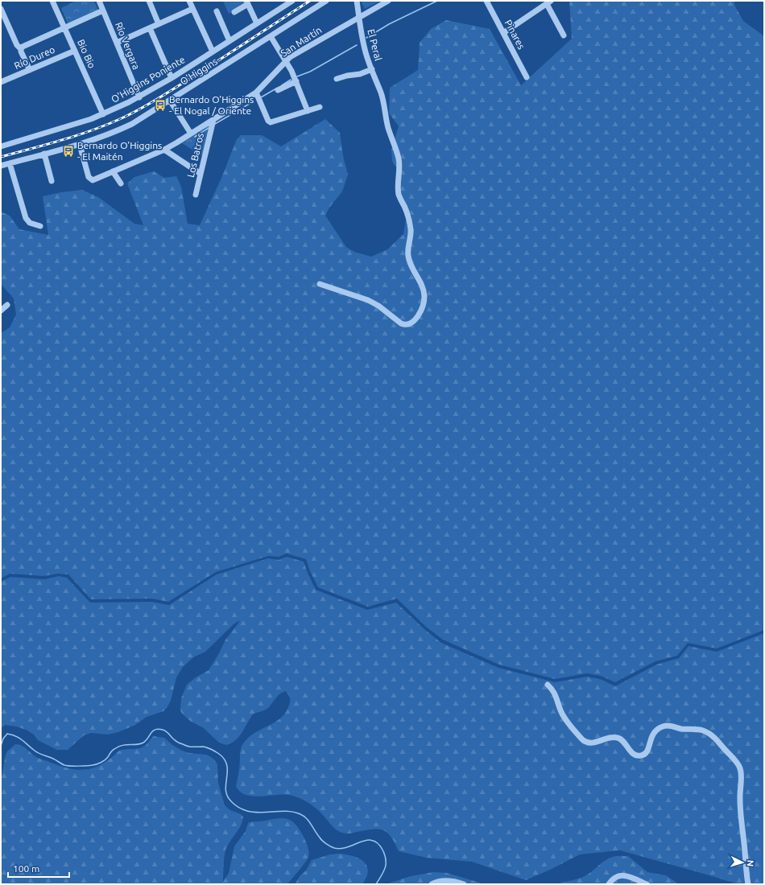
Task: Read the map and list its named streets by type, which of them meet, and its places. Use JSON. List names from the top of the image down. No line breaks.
{"streets":{"street":["Pinares","San Martín","El Peral","Río Vergara","Bio Bio","Río Dureo","O'Higgins","O'Higgins Poniente","Los Batros"]},"crossings":[["San Martín","El Peral"],["San Martín","O'Higgins"],["San Martín","Los Batros"],["Río Vergara","O'Higgins Poniente"],["Bio Bio","Río Dureo"],["Bio Bio","O'Higgins Poniente"]],"places":{"bus stop":["Bernardo O'Higgins - El Nogal / Oriente","Bernardo O'Higgins - El Maitén"]},"scale_bar":"100 m","north":"right"}
